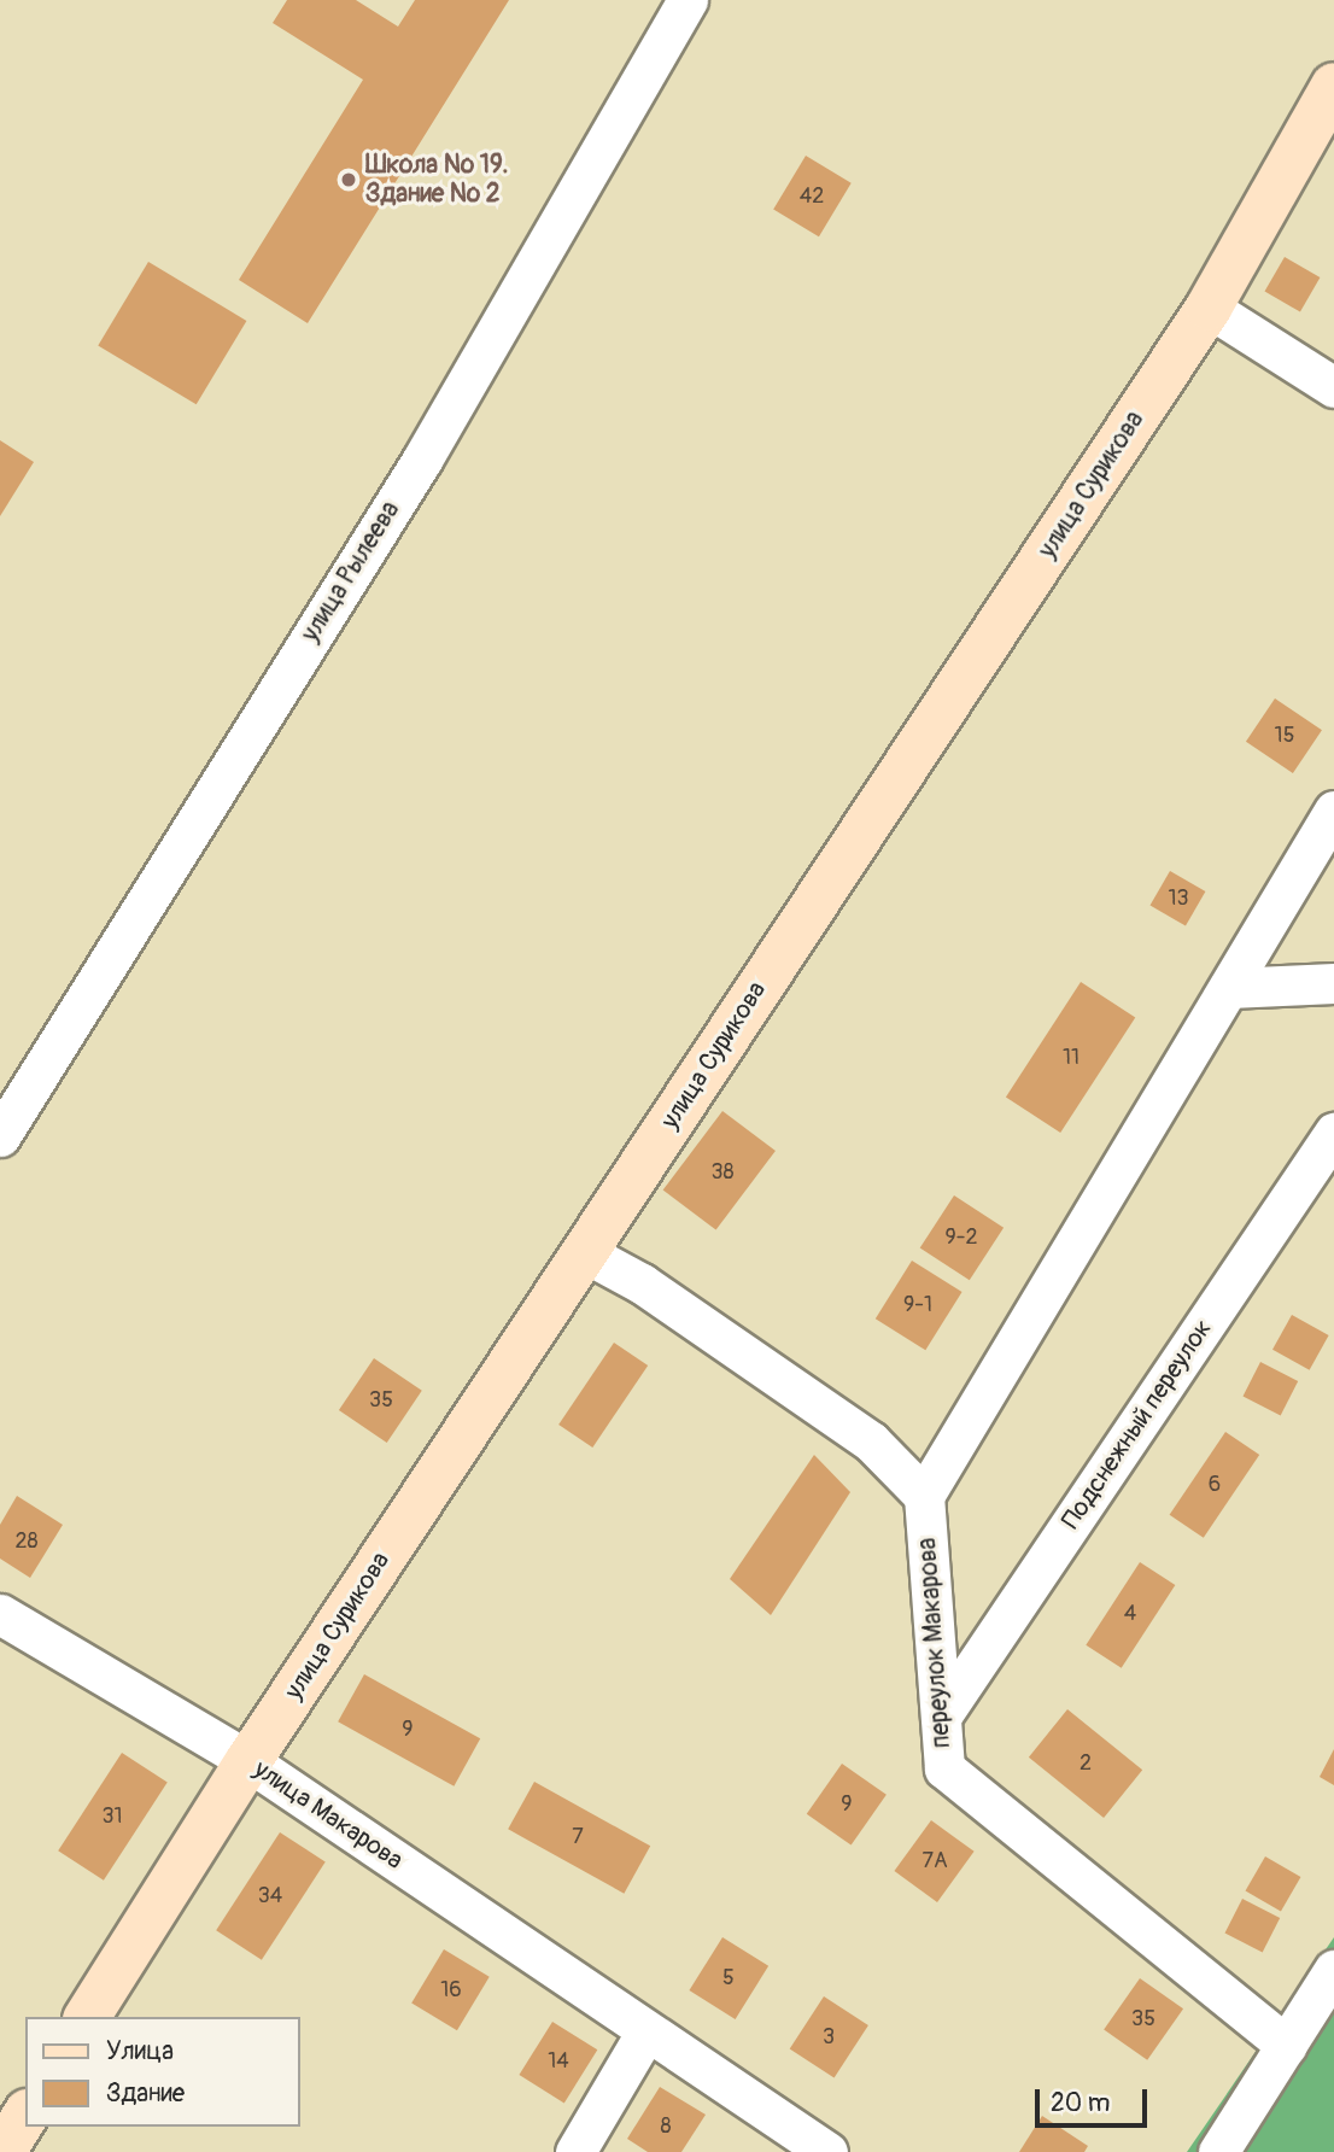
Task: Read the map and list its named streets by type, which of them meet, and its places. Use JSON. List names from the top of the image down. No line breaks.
{"streets":{"main road":["улица Сурикова"],"street":["улица Рылеева","Подснежный переулок","переулок Макарова","улица Макарова"]},"crossings":[["улица Сурикова","улица Макарова"],["Подснежный переулок","переулок Макарова"]],"places":["Школа № 19. Здание № 2"],"house_numbers":["42","15","13","11","38","9-2","9-1","35","6","28","4","9","2","9","31","7","7А","34","5","16","35","3","14","8"],"legend":["Улица","Здание"],"scale_bar":"20 m"}
